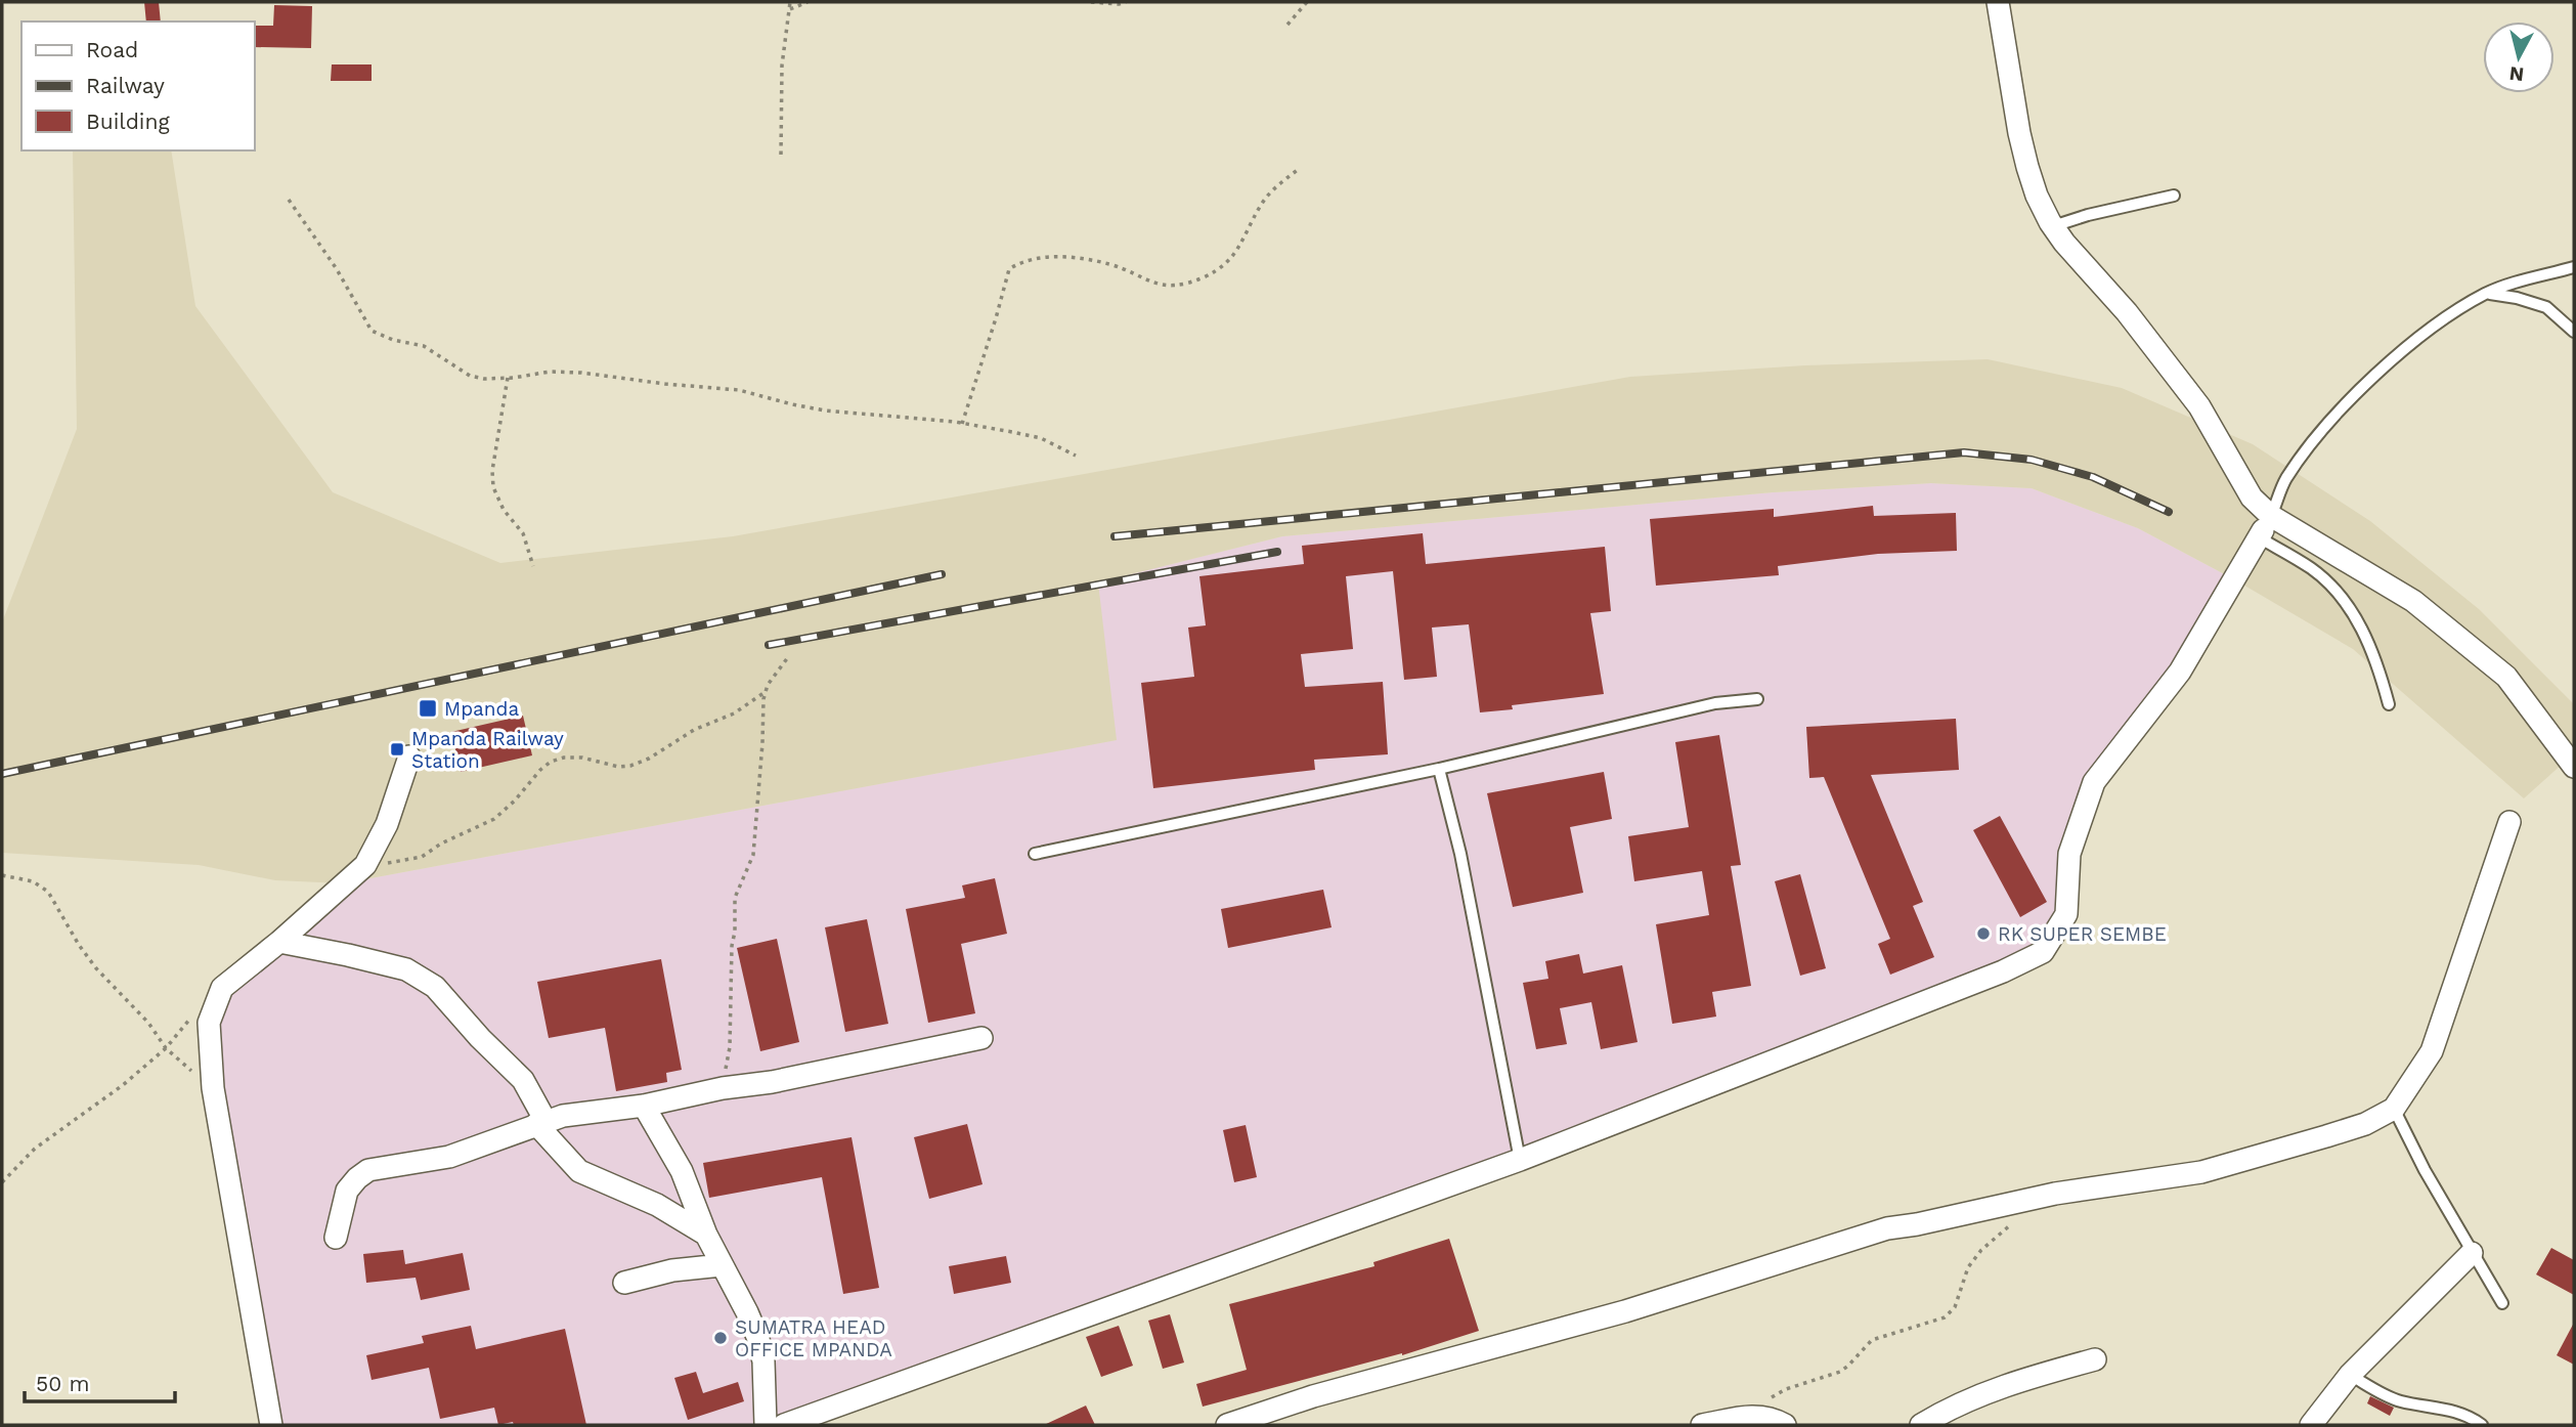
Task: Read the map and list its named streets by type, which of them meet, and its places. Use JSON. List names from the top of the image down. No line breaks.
{"places":{"transit":["Mpanda","Mpanda Railway Station"],"other":["RK SUPER SEMBE","SUMATRA HEAD OFFICE MPANDA"]},"legend":["Road","Railway","Building"],"scale_bar":"50 m","north":"bottom"}
